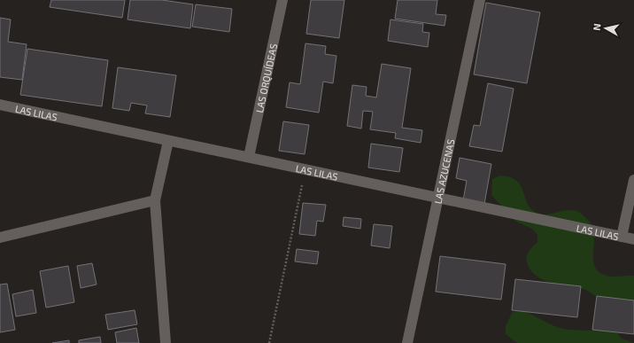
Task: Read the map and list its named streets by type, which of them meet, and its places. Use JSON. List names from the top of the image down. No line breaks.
{"streets":{"street":["LAS ORQUÍDEAS","LAS LILAS","LAS AZUCENAS"]},"crossings":[["LAS ORQUÍDEAS","LAS LILAS"],["LAS LILAS","LAS AZUCENAS"]],"north":"left"}
